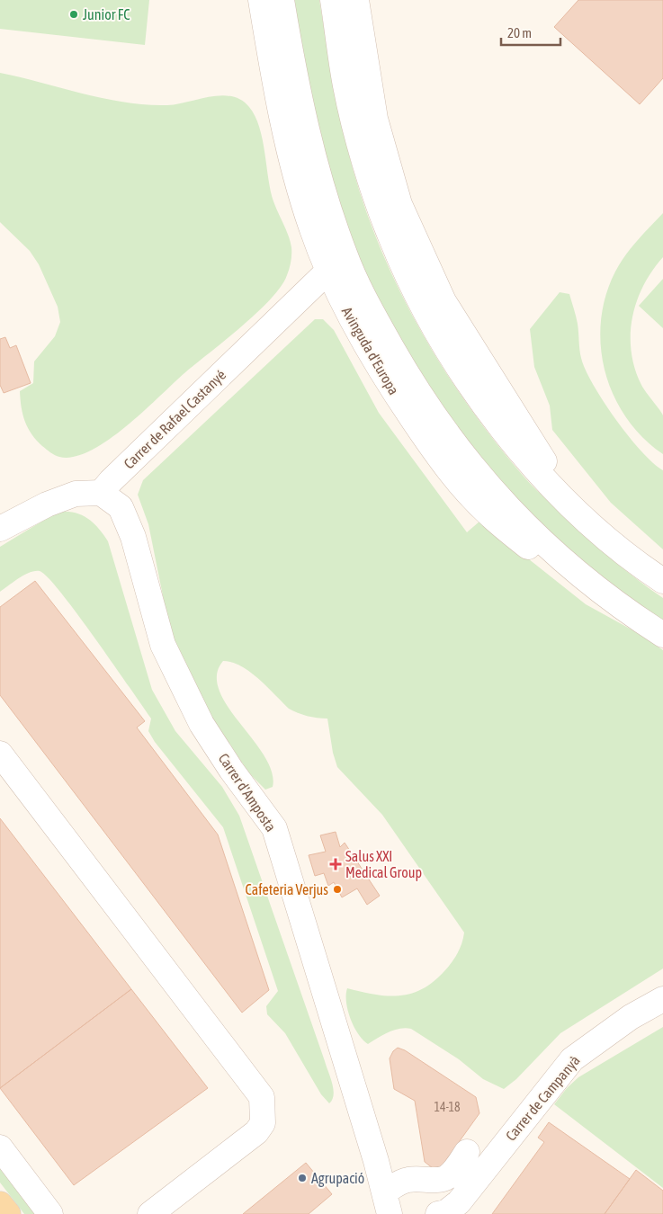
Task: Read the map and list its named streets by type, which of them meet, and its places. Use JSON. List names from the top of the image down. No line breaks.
{"streets":{"street":["Avinguda d'Europa","Carrer de Rafael Castanyé","Carrer d'Amposta","Carrer de Campanyà"]},"crossings":[["Avinguda d'Europa","Carrer de Rafael Castanyé"],["Carrer de Rafael Castanyé","Carrer d'Amposta"]],"places":{"other":["Junior FC","Cafeteria Verjus","Agrupació"],"health":["Salus XXI Medical Group"]},"house_numbers":["14-18"],"scale_bar":"20 m"}
